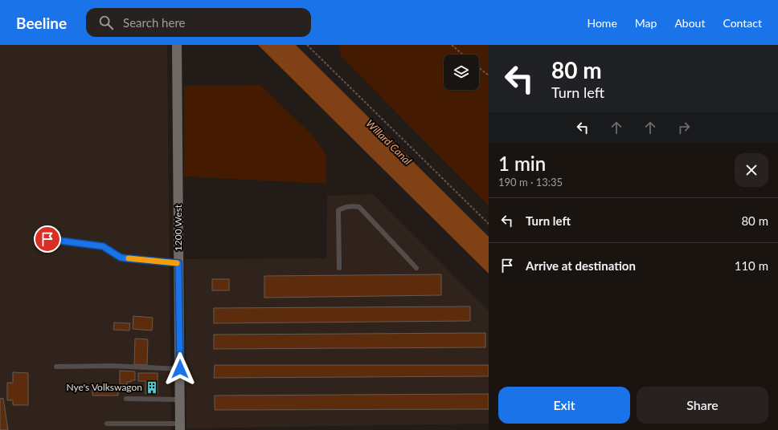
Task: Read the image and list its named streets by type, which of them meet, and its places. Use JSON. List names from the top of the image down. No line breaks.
{"streets":{"street":["1200 West"]},"water":["Willard Canal"],"places":{"building":["Nye's Volkswagon"]},"page":{"header":"Beeline","search":"Search here","nav":["Home","Map","About","Contact"],"turn":["80 m","Turn left"],"heading":["1 min","190 m · 13:35"],"list":[{"name":"Turn left","value":"80 m"},{"name":"Arrive at destination","value":"110 m"}],"buttons":["Exit","Share"]}}
